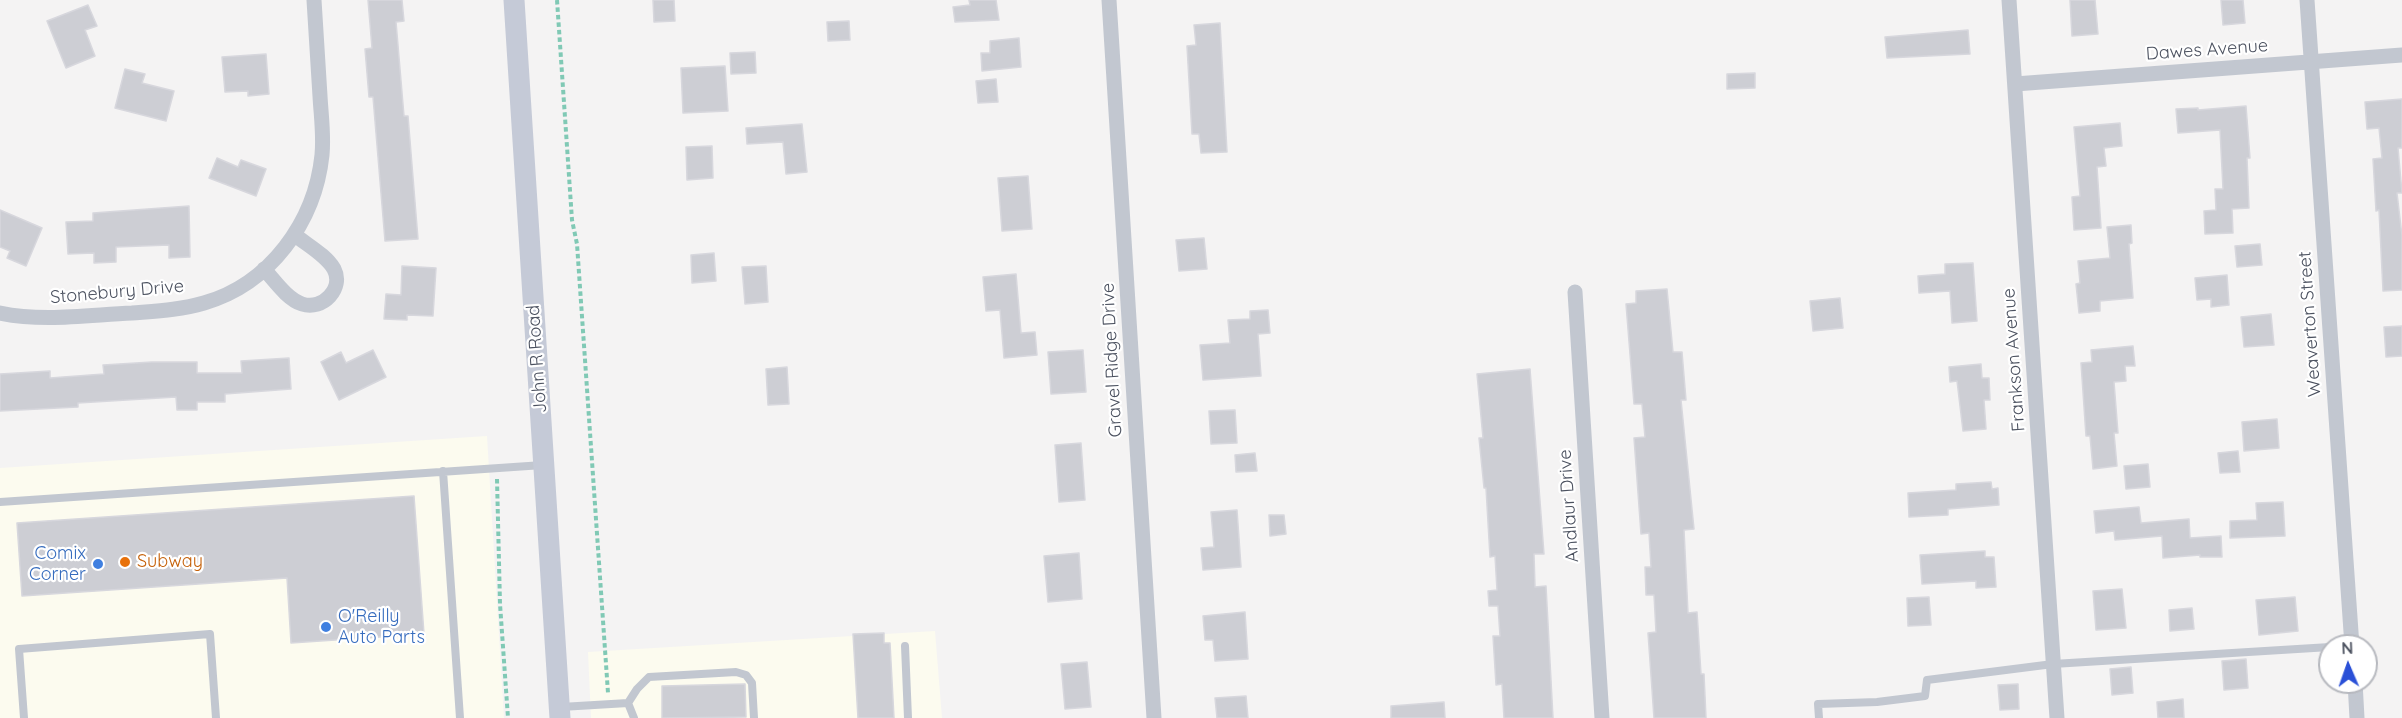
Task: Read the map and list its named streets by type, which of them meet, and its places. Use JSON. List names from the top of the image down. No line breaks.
{"streets":{"main road":["John R Road"],"street":["Dawes Avenue","Stonebury Drive","Weaverton Street","Gravel Ridge Drive","Frankson Avenue","Andlaur Drive"]},"crossings":[["Dawes Avenue","Weaverton Street"],["Dawes Avenue","Frankson Avenue"]],"places":["Subway","Comix Corner","O'Reilly Auto Parts"],"north":"top"}
